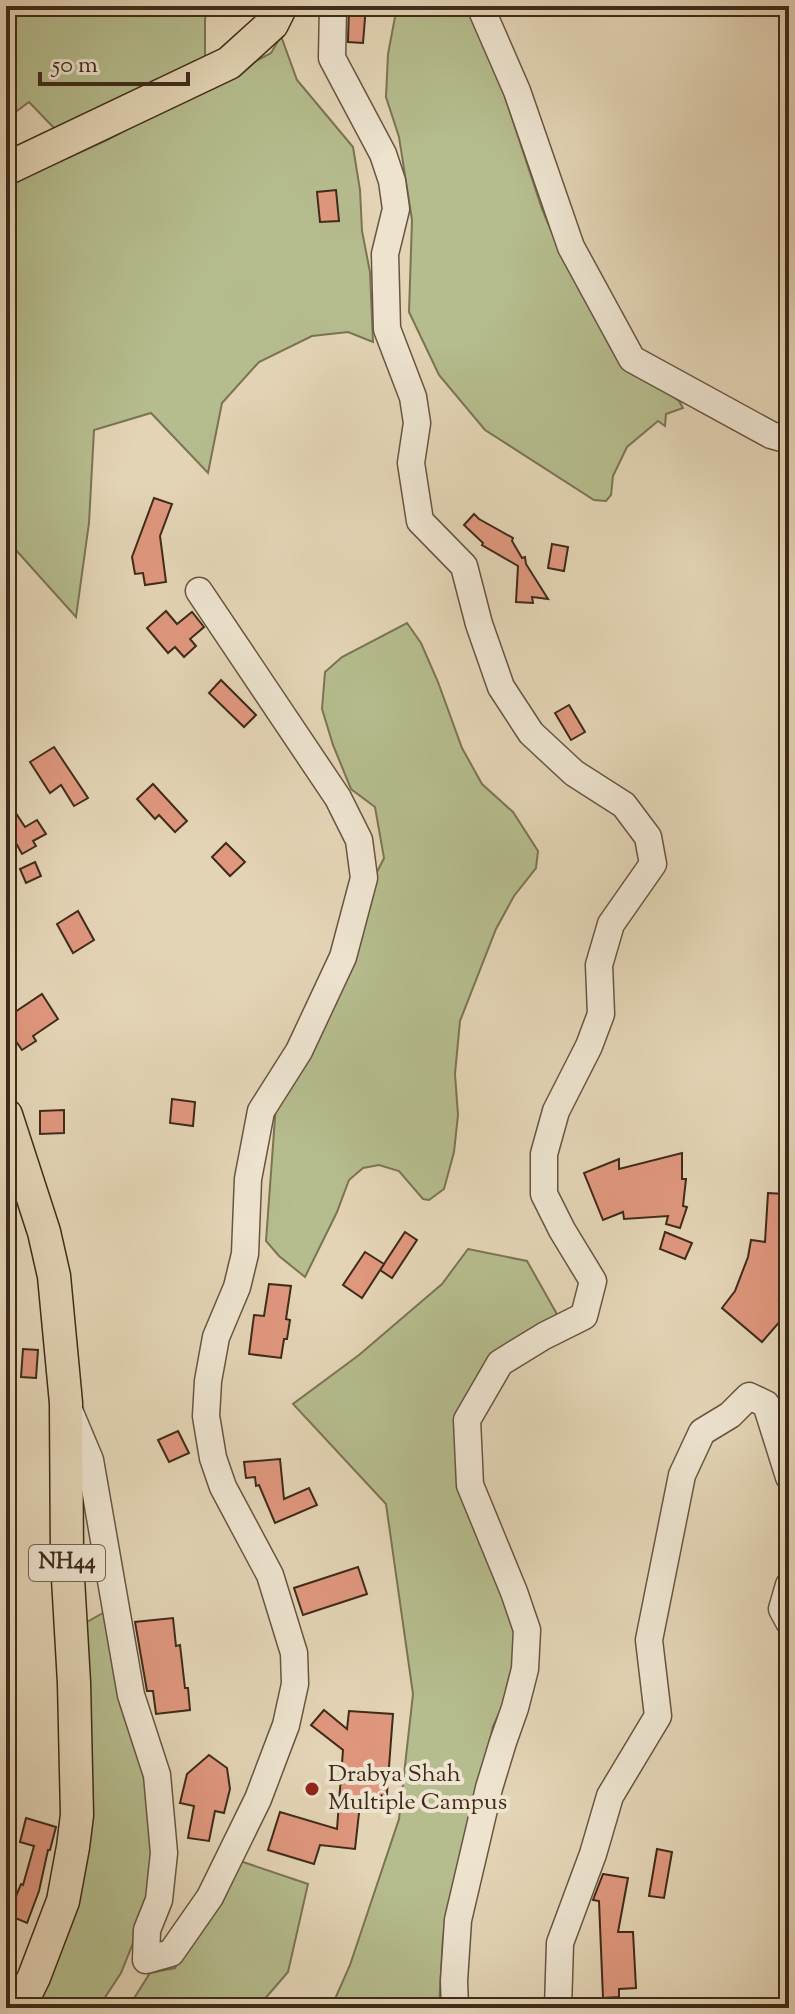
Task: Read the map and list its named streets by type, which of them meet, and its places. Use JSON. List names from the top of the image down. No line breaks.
{"streets":{"main road":["NH44"]},"places":["Drabya Shah Multiple Campus"],"scale_bar":"50 m"}
